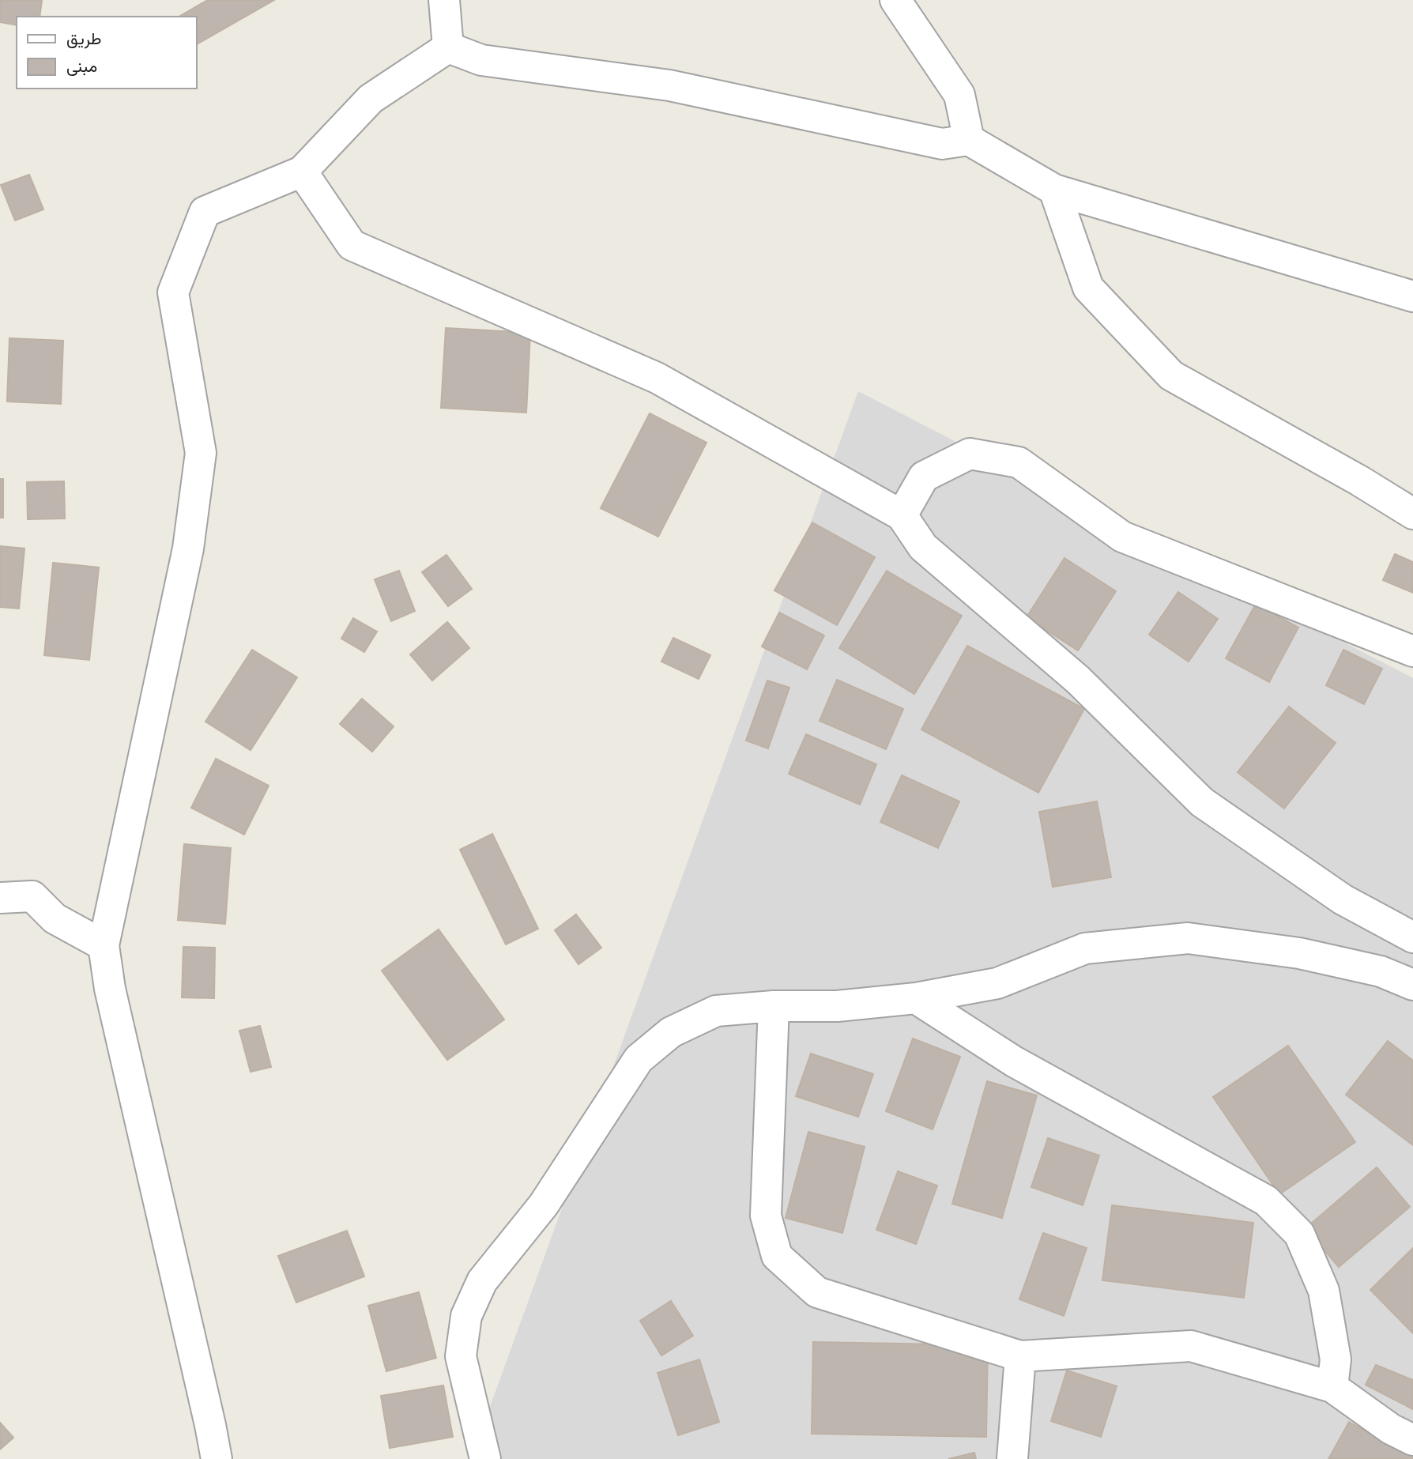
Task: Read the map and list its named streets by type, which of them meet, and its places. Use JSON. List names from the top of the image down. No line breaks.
{"legend":["طريق","مبنى"]}
